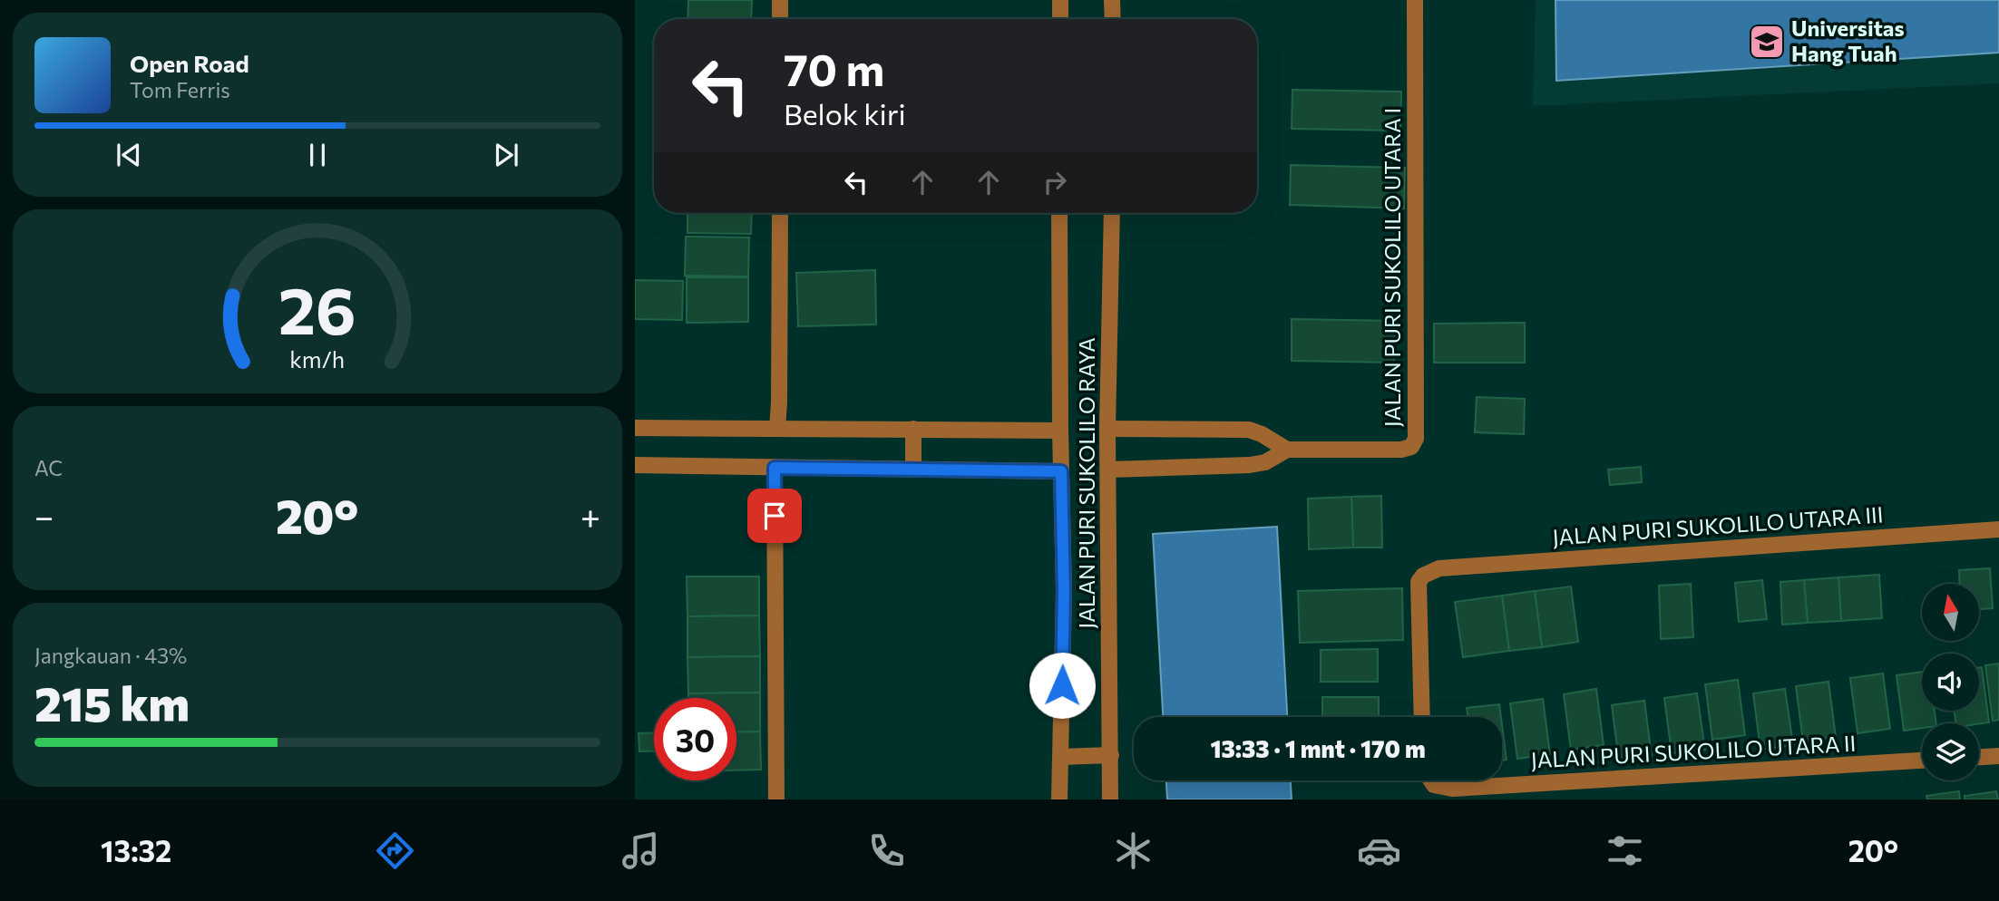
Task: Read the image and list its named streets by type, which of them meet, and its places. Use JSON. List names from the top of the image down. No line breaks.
{"streets":{"street":["JALAN PURI SUKOLILO UTARA I","JALAN PURI SUKOLILO RAYA","JALAN PURI SUKOLILO UTARA III","JALAN PURI SUKOLILO UTARA II"]},"places":{"school or university":["Universitas Hang Tuah"]},"north":"top","page":{"turn":["70 m","Belok kiri"],"song":["Open Road","Tom Ferris"],"tile":["AC",["Jangkauan · 43%","215 km"]],"heat":["−","20°","+"],"limit":"30","trip":"13:33 · 1 mnt · 170 m","tabs":["13:32","20°"],"gauge":["26","km/h"]}}
